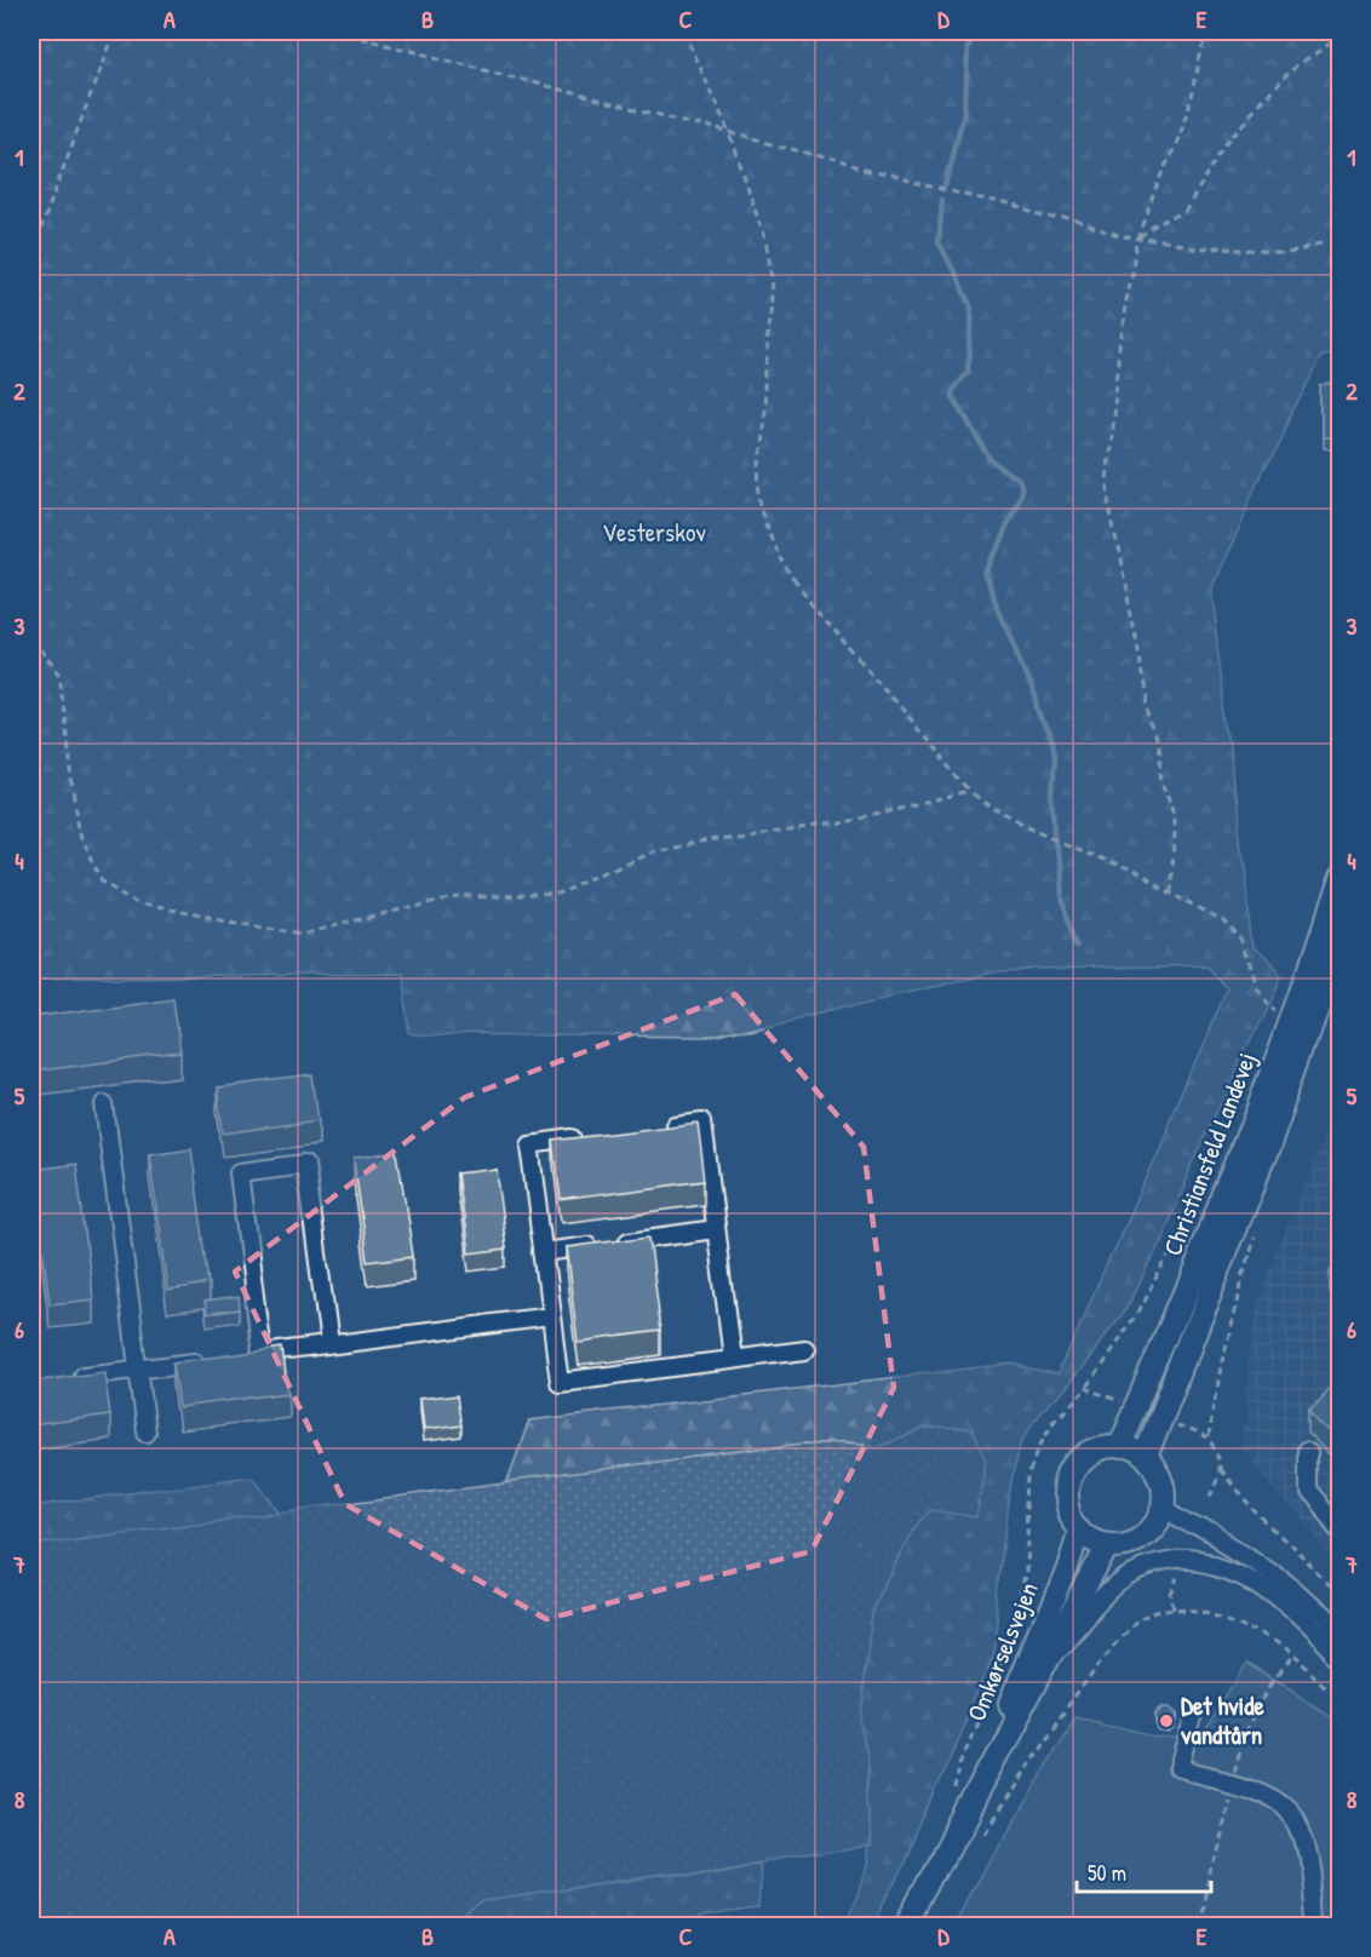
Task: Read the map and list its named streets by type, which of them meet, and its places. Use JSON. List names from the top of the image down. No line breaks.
{"streets":{"main road":["Christiansfeld Landevej","Omkørselsvejen"]},"crossings":[["Christiansfeld Landevej","Omkørselsvejen"]],"parks":["Vesterskov"],"places":["Det hvide vandtårn"],"scale_bar":"50 m","grid":{"columns":["A","B","C","D","E"],"rows":["1","2","3","4","5","6","7","8"]}}
